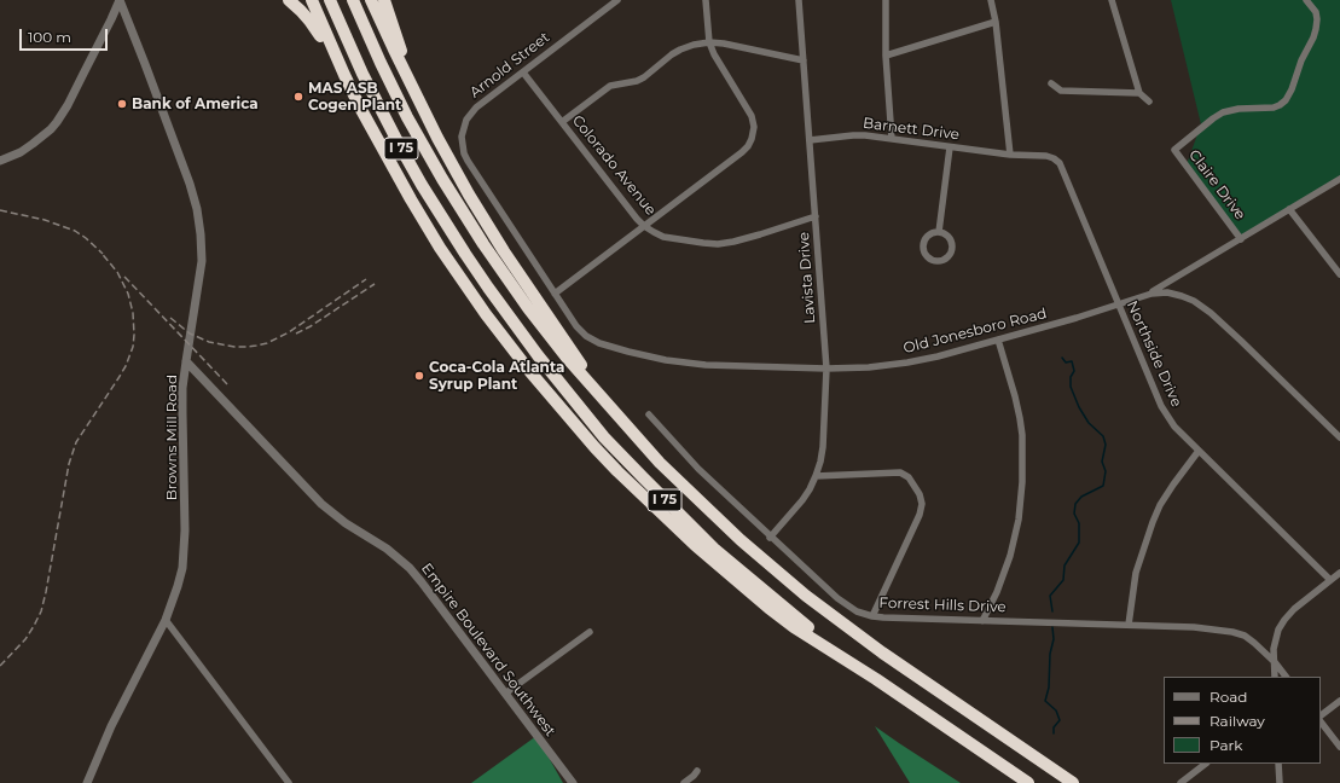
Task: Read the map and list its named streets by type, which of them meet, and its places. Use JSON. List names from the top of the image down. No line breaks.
{"streets":{"highway":["I 75"],"street":["Arnold Street","Barnett Drive","Colorado Avenue","Claire Drive","Lavista Drive","Old Jonesboro Road","Northside Drive","Browns Mill Road","Forrest Hills Drive","Empire Boulevard Southwest"]},"crossings":[["Arnold Street","Colorado Avenue"],["Arnold Street","Old Jonesboro Road"],["Barnett Drive","Lavista Drive"],["Barnett Drive","Northside Drive"],["Colorado Avenue","Lavista Drive"],["Lavista Drive","Old Jonesboro Road"],["Lavista Drive","Forrest Hills Drive"],["Old Jonesboro Road","Northside Drive"],["Browns Mill Road","Empire Boulevard Southwest"]],"places":["MAS ASB Cogen Plant","Bank of America","Coca-Cola Atlanta Syrup Plant"],"legend":["Road","Railway","Park"],"scale_bar":"100 m"}
